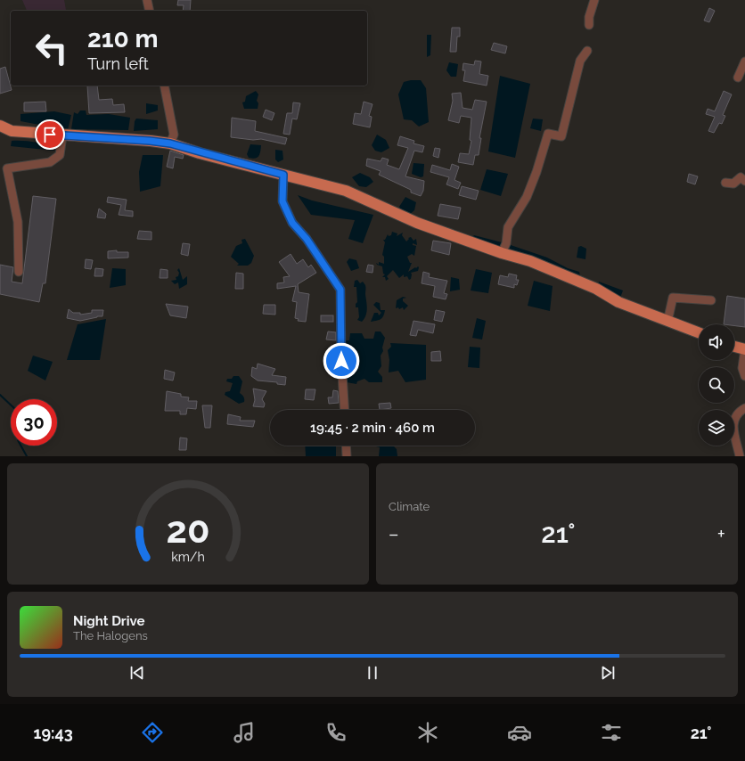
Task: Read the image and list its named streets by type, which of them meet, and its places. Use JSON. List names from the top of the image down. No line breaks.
{"page":{"turn":["210 m","Turn left"],"limit":"30","trip":"19:45 · 2 min · 460 m","tile":"Climate","heat":["−","21°","+"],"song":["Night Drive","The Halogens"],"tabs":["19:43","21°"],"gauge":["20","km/h"]}}
